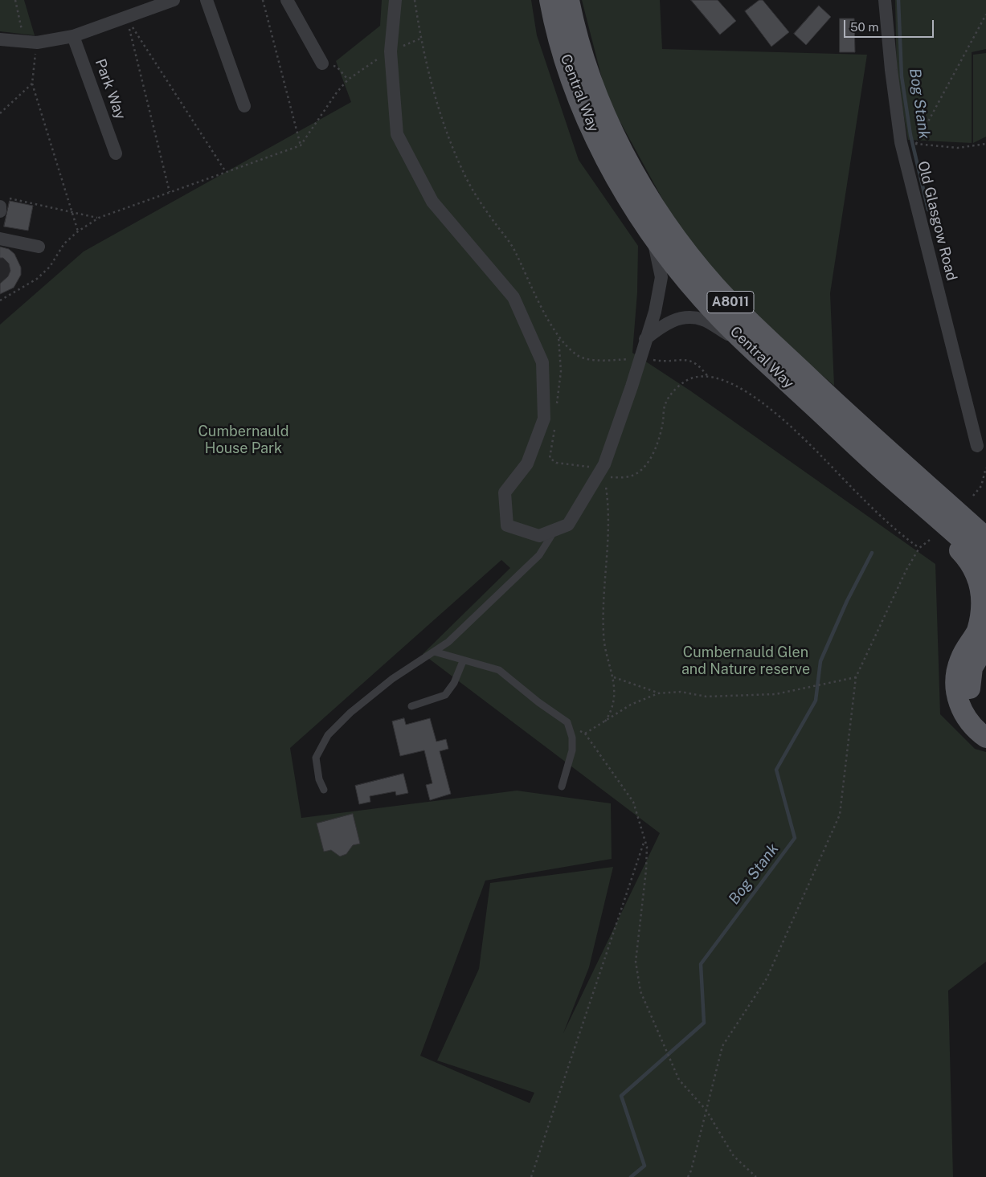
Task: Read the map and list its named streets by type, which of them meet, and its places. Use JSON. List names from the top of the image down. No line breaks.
{"streets":{"main road":["Central Way","A8011"],"street":["Park Way","Old Glasgow Road"]},"water":["Bog Stank"],"parks":["Cumbernauld House Park","Cumbernauld Glen and Nature reserve"],"scale_bar":"50 m"}
